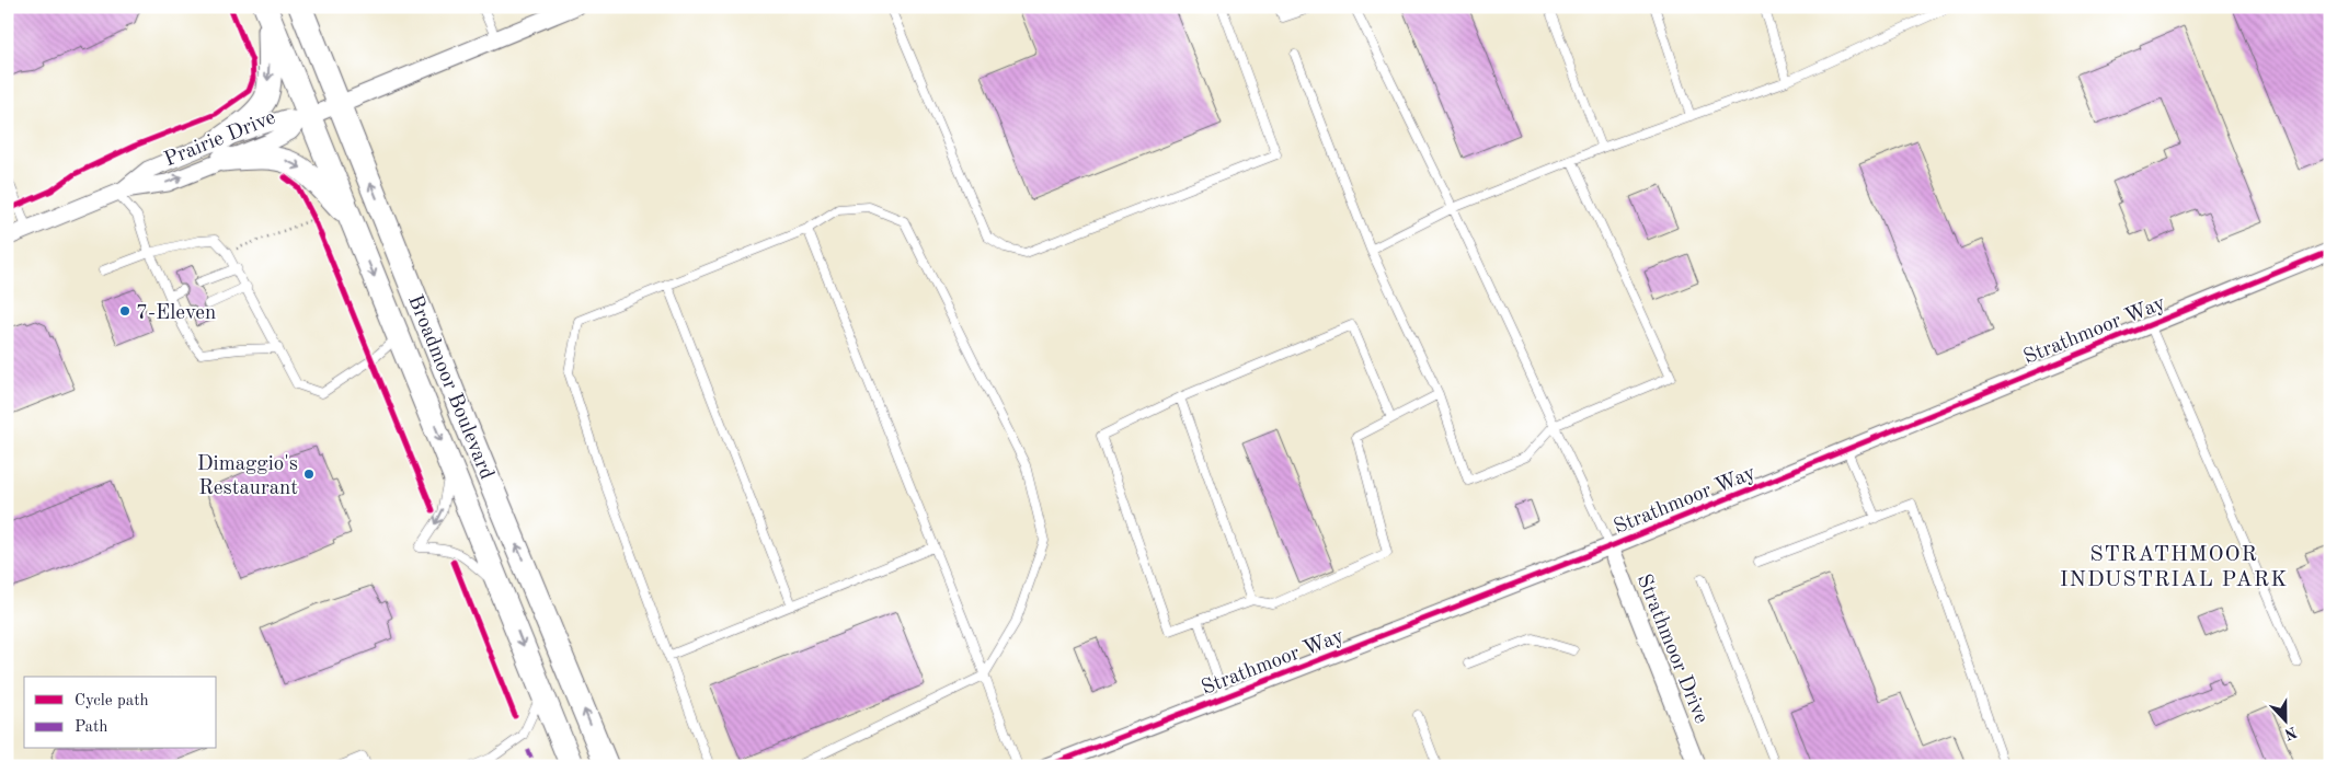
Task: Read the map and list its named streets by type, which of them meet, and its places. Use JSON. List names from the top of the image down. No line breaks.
{"streets":{"main road":["Broadmoor Boulevard"],"street":["Prairie Drive","Strathmoor Way","Strathmoor Drive"]},"crossings":[["Prairie Drive","Broadmoor Boulevard"],["Strathmoor Way","Strathmoor Drive"]],"districts":["STRATHMOOR INDUSTRIAL PARK"],"places":["7-Eleven","Dimaggio's Restaurant"],"legend":["Cycle path","Path"],"north":"bottom"}
